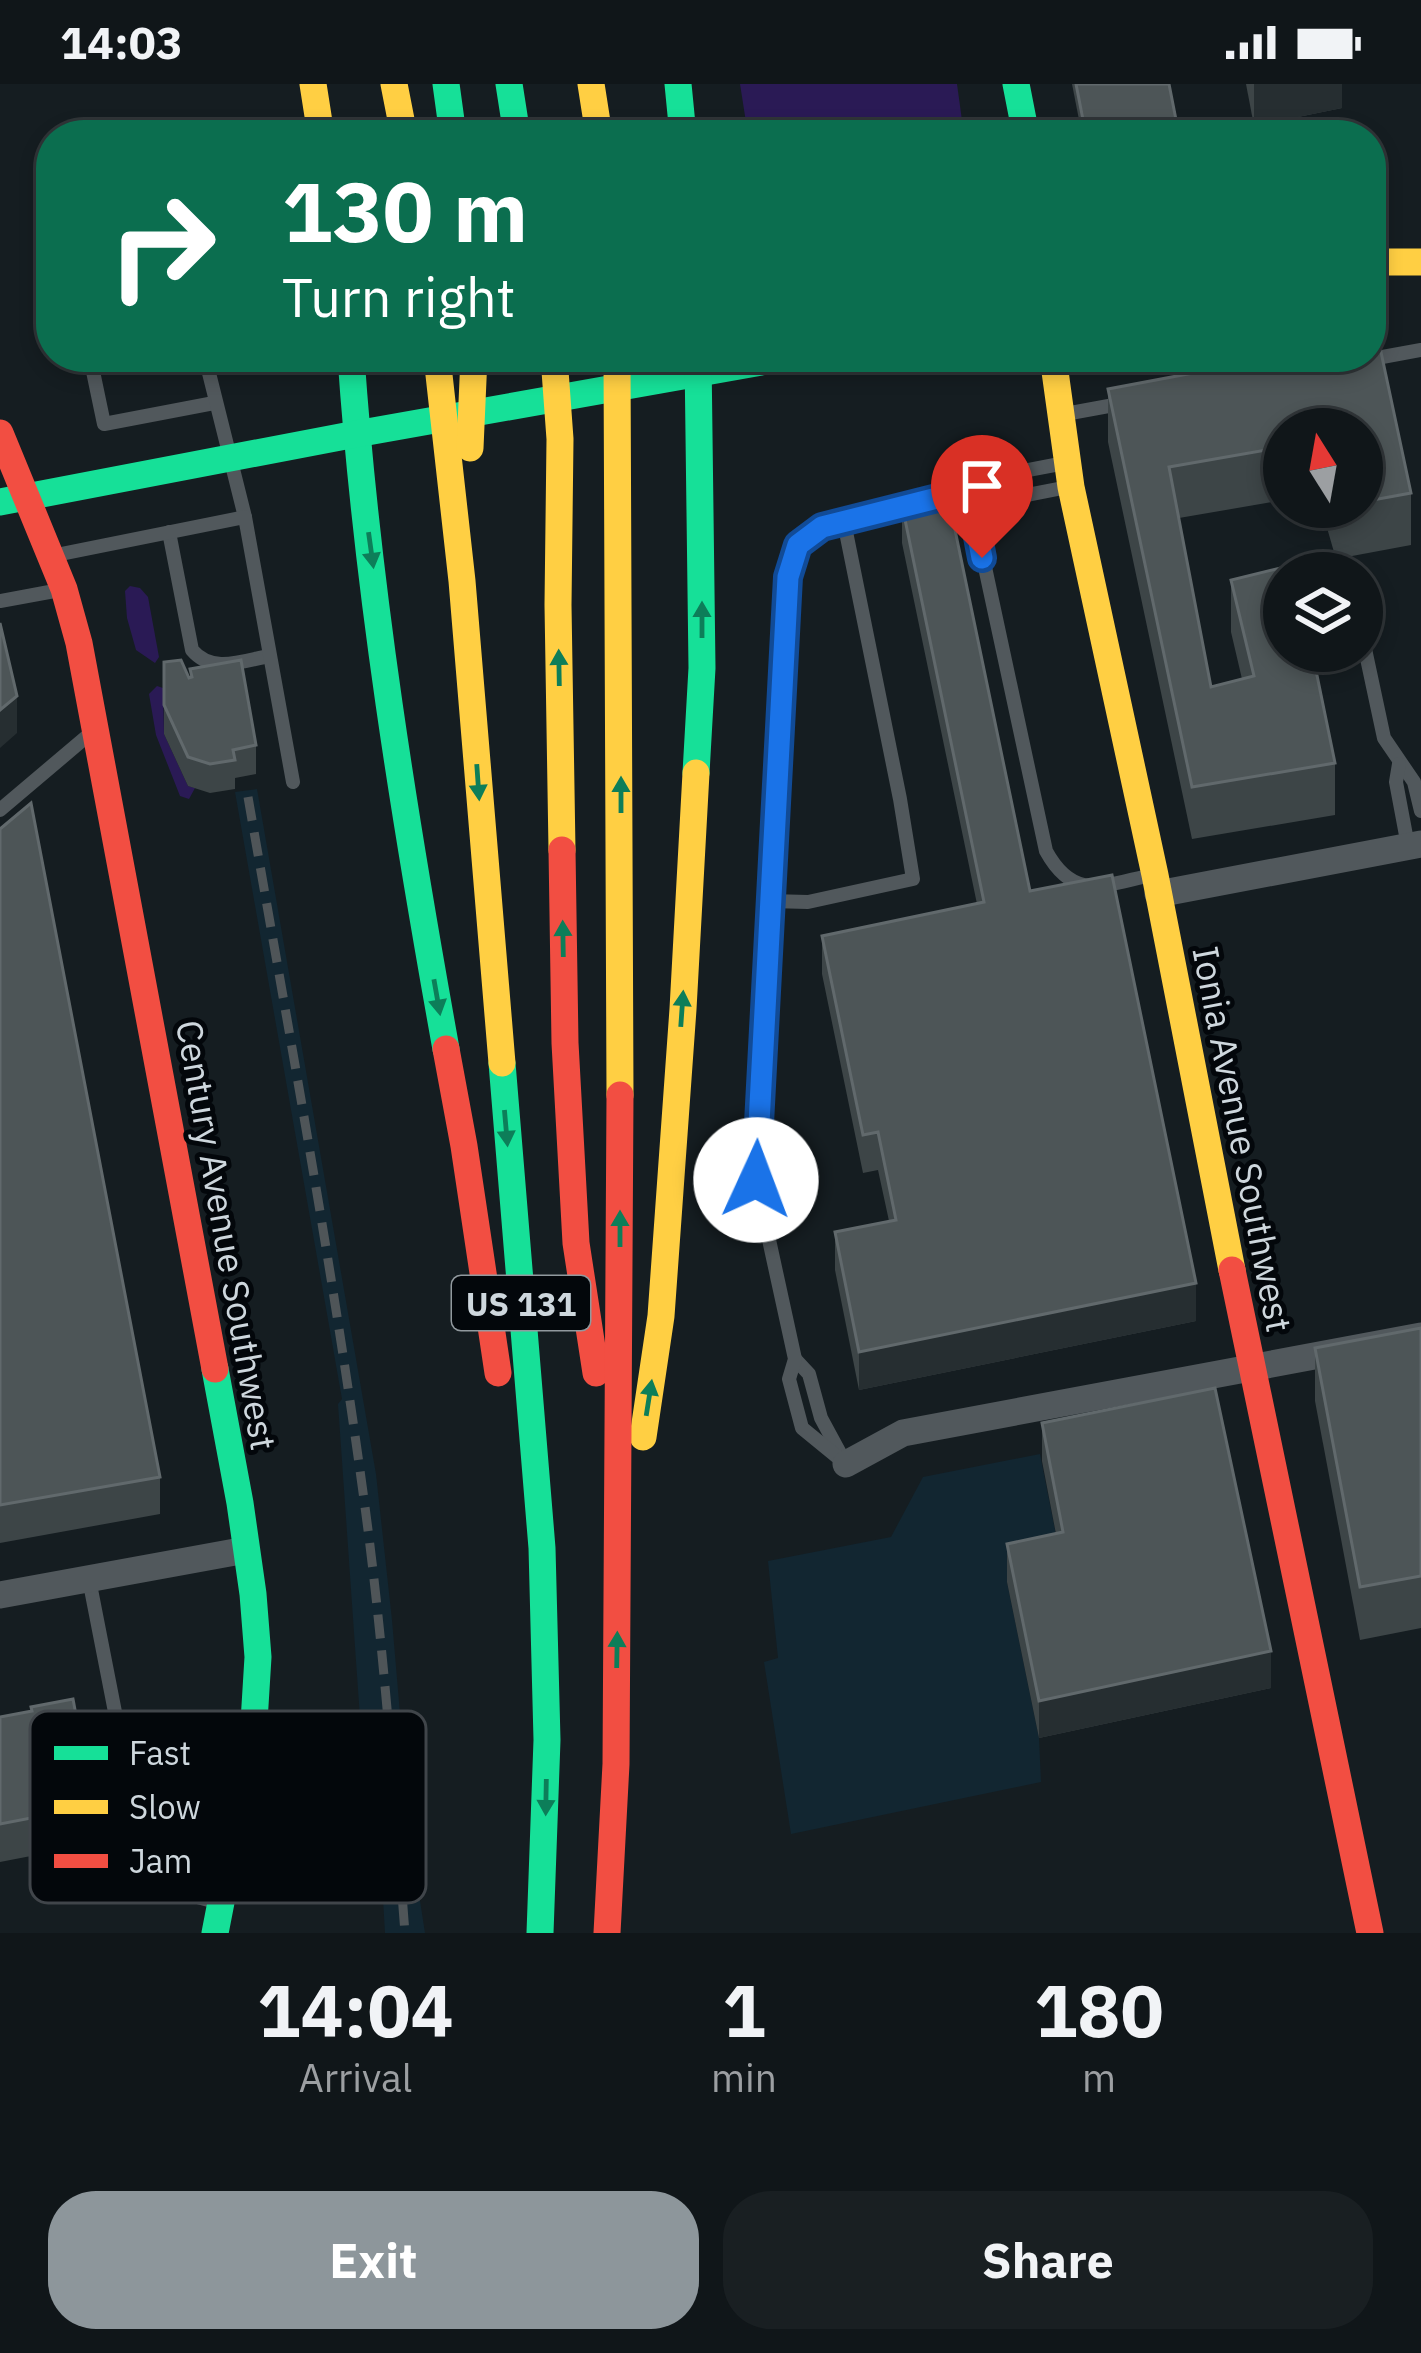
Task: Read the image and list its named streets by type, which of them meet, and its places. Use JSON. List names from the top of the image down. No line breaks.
{"streets":{"main road":["Ionia Avenue Southwest","Century Avenue Southwest","US 131"]},"legend":["Fast","Slow","Jam"],"north":"top","page":{"status":"14:03","turn":["130 m","Turn right"],"eta":["14:04","Arrival","1","min","180","m"],"buttons":["Exit","Share"]}}
